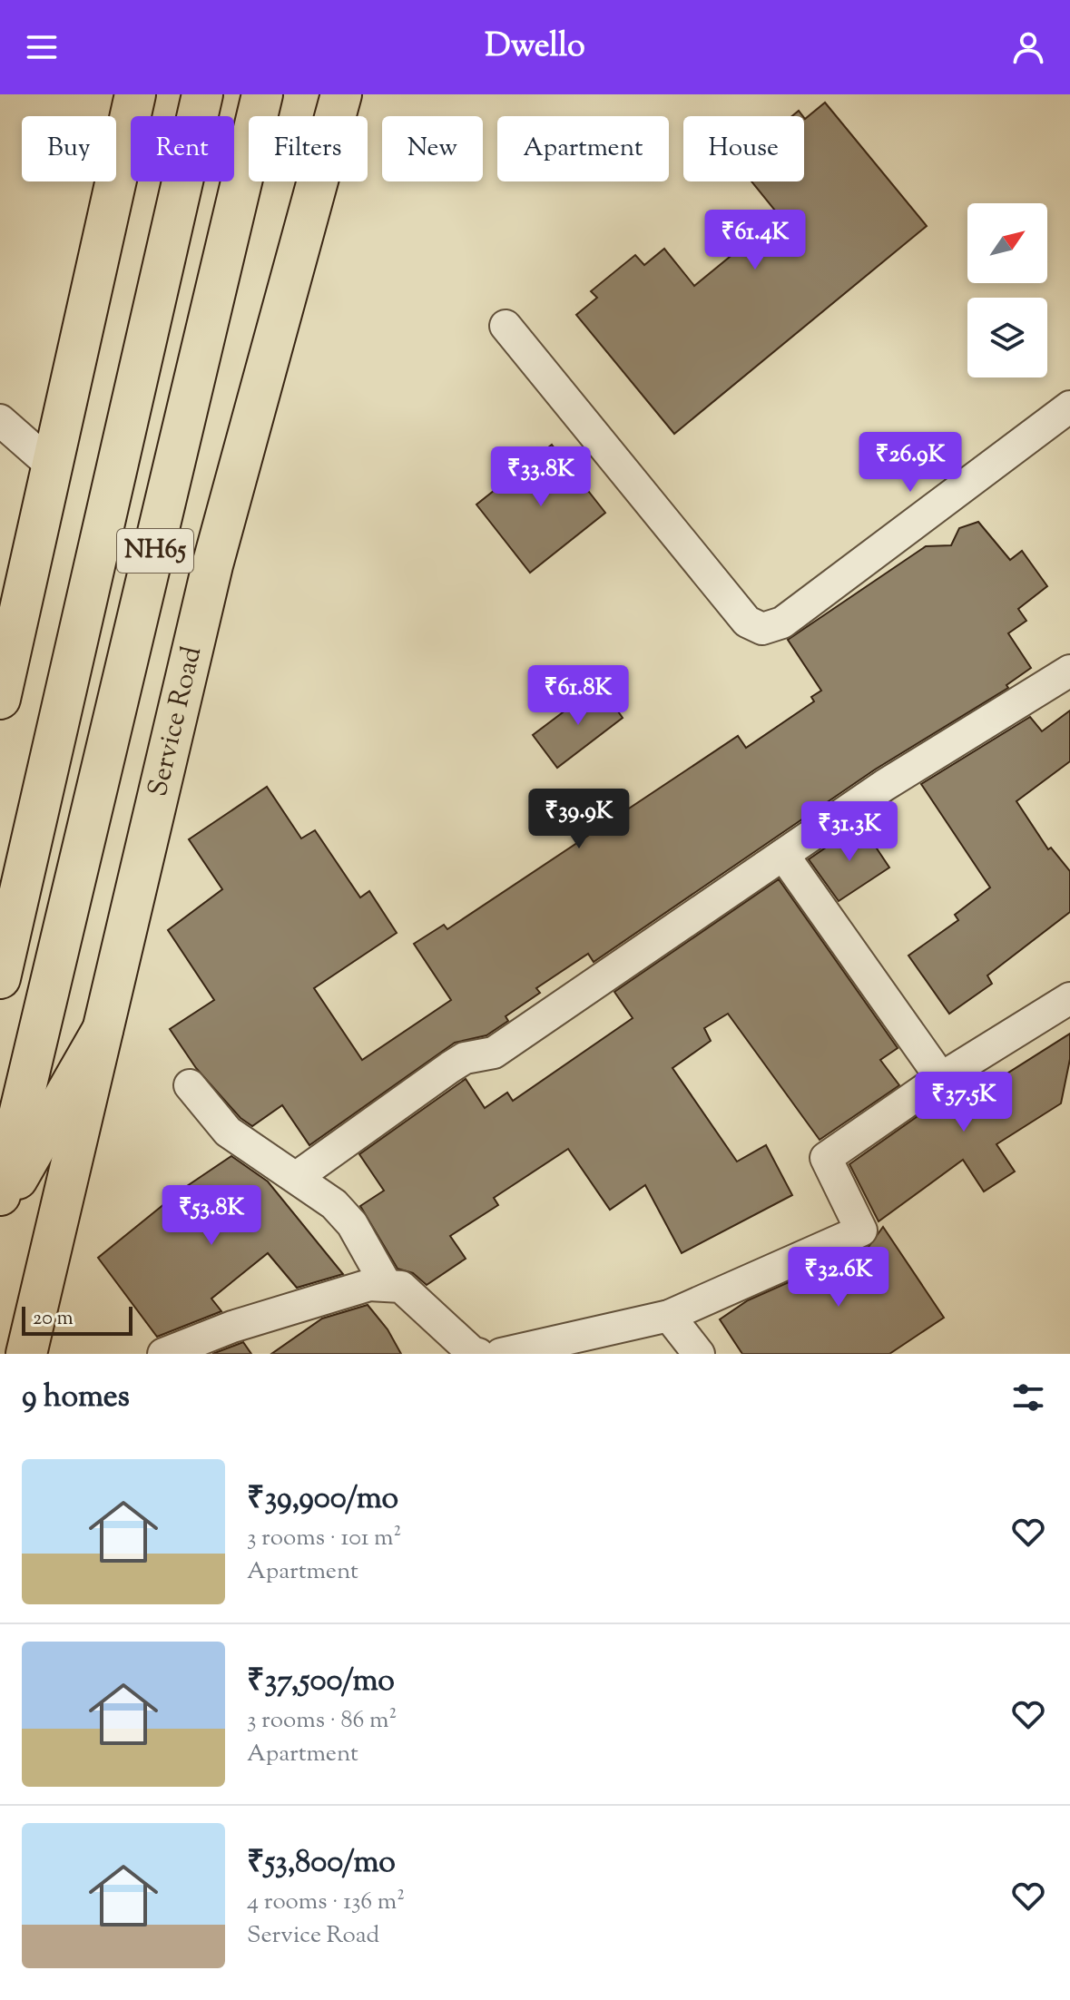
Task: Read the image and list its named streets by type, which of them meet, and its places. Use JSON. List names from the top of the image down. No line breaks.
{"streets":{"main road":["NH65","Service Road"]},"scale_bar":"20 m","north":"top right","page":{"header":"Dwello","chip":["Buy","Rent","Filters","New","Apartment","House"],"price":["₹61.4K","₹26.9K","₹33.8K","₹61.8K","₹39.9K","₹31.3K","₹37.5K","₹53.8K","₹32.6K"],"scale":"20 m","heading":"9 homes","list":[{"name":"₹39,900/mo","note":"3 rooms · 101 m² · Apartment"},{"name":"₹37,500/mo","note":"3 rooms · 86 m² · Apartment"},{"name":"₹53,800/mo","note":"4 rooms · 136 m² · Service Road"}]}}
